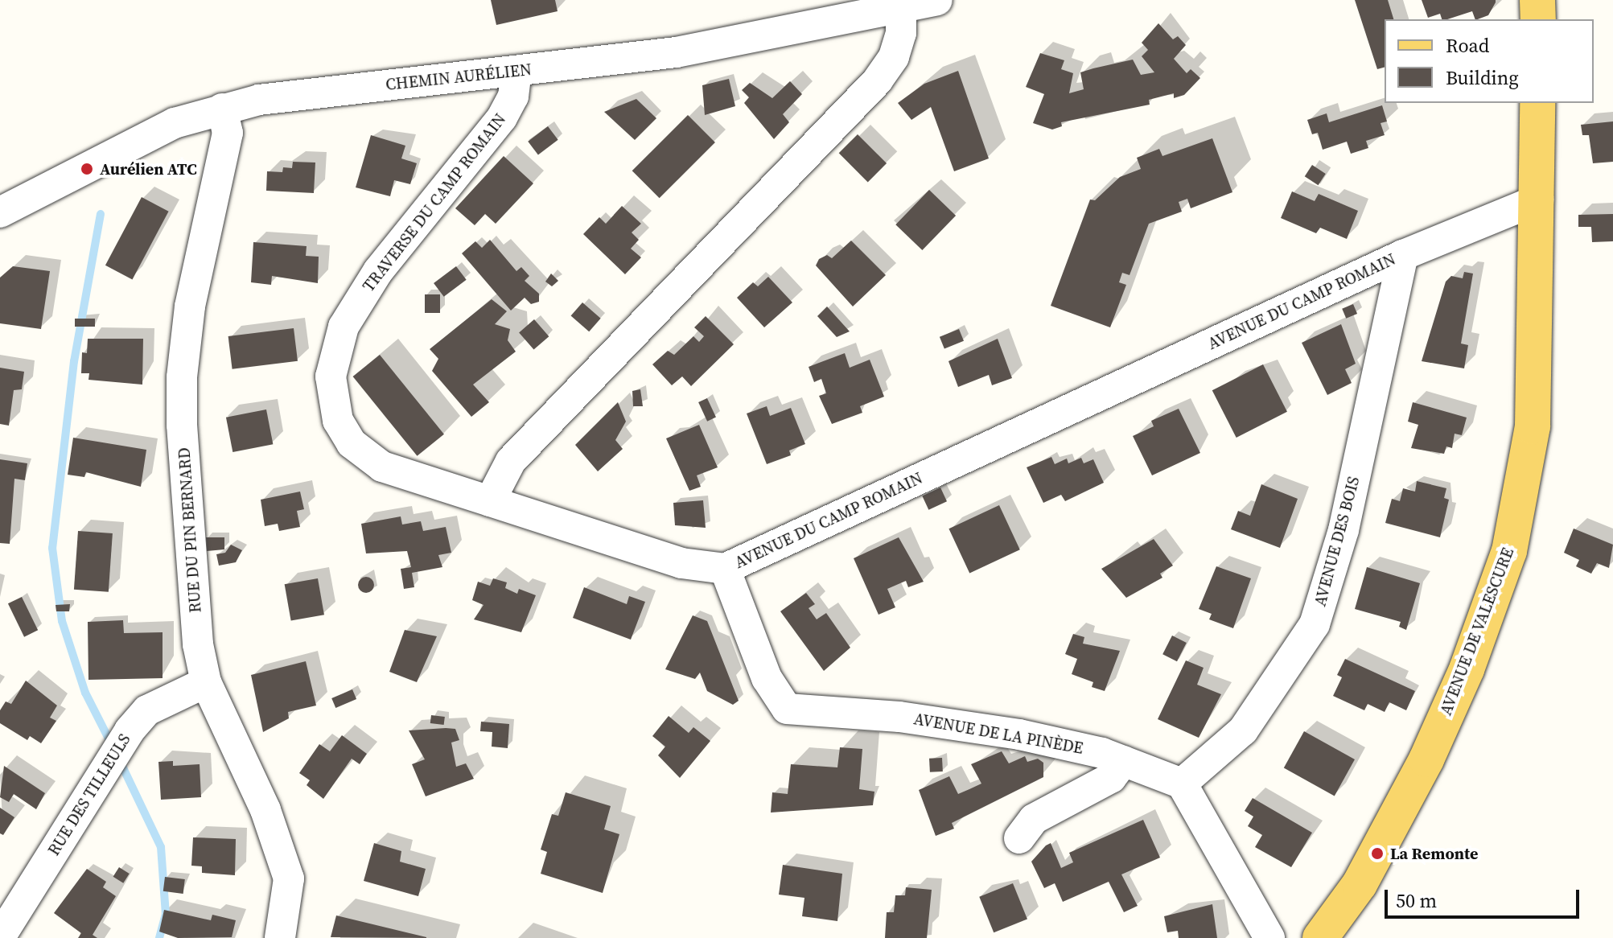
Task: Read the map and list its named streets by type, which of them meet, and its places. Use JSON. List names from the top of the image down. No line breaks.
{"streets":{"main road":["AVENUE DE VALESCURE"],"street":["CHEMIN AURÉLIEN","TRAVERSE DU CAMP ROMAIN","AVENUE DU CAMP ROMAIN","RUE DU PIN BERNARD","AVENUE DES BOIS","AVENUE DE LA PINÈDE","RUE DES TILLEULS"]},"crossings":[["CHEMIN AURÉLIEN","TRAVERSE DU CAMP ROMAIN"],["CHEMIN AURÉLIEN","RUE DU PIN BERNARD"],["TRAVERSE DU CAMP ROMAIN","AVENUE DU CAMP ROMAIN"],["AVENUE DU CAMP ROMAIN","AVENUE DES BOIS"],["AVENUE DU CAMP ROMAIN","AVENUE DE VALESCURE"],["AVENUE DU CAMP ROMAIN","AVENUE DE LA PINÈDE"],["RUE DU PIN BERNARD","RUE DES TILLEULS"],["AVENUE DES BOIS","AVENUE DE LA PINÈDE"]],"places":["Aurélien ATC","La Remonte"],"legend":["Road","Building"],"scale_bar":"50 m"}
